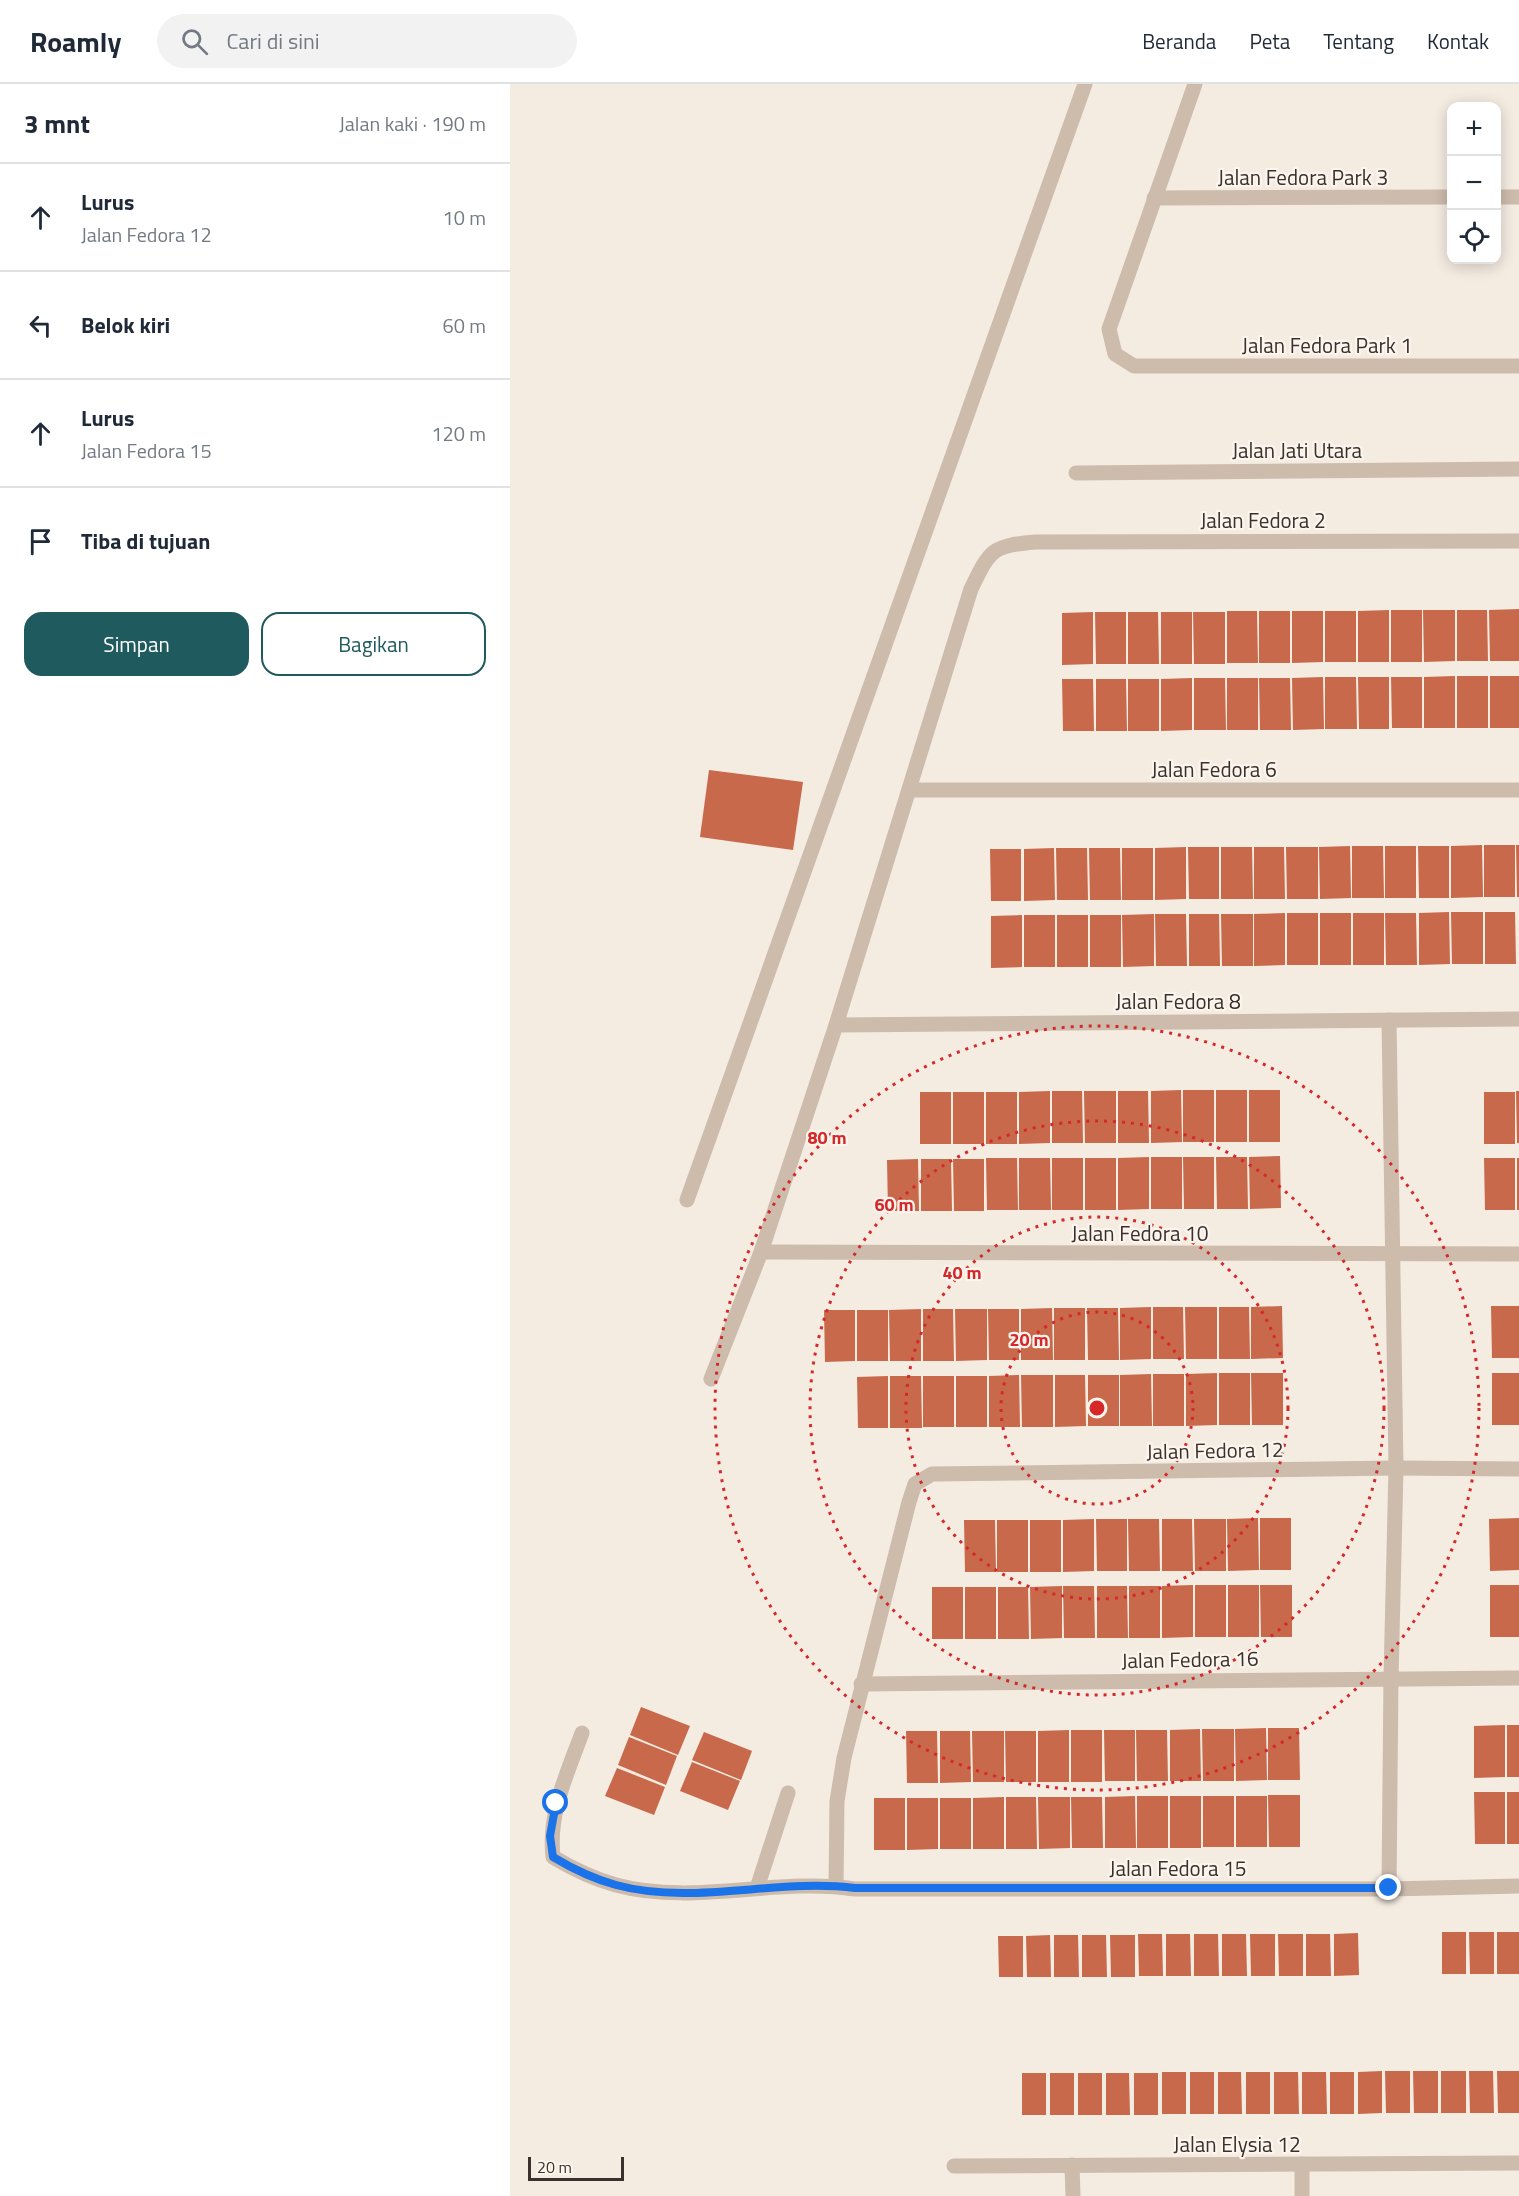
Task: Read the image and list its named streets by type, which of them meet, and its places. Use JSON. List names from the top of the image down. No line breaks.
{"streets":{"street":["Jalan Fedora Park 3","Jalan Fedora Park 1","Jalan Jati Utara","Jalan Fedora 2","Jalan Fedora 6","Jalan Fedora 8","Jalan Fedora 10","Jalan Fedora 12","Jalan Fedora 16","Jalan Fedora 15","Jalan Elysia 12"]},"crossings":[["Jalan Fedora Park 3","Jalan Fedora Park 1"],["Jalan Fedora 2","Jalan Fedora 6"],["Jalan Fedora 12","Jalan Fedora 16"]],"scale_bar":"20 m","page":{"header":"Roamly","search":"Cari di sini","nav":["Beranda","Peta","Tentang","Kontak"],"heading":["3 mnt","Jalan kaki · 190 m"],"map_buttons":["+","−"],"list":[["Lurus","Jalan Fedora 12","10 m"],["Belok kiri","60 m"],["Lurus","Jalan Fedora 15","120 m"],"Tiba di tujuan"],"buttons":["Simpan","Bagikan"],"scale":"20 m"},"rings":["80 m","60 m","40 m","20 m"]}
